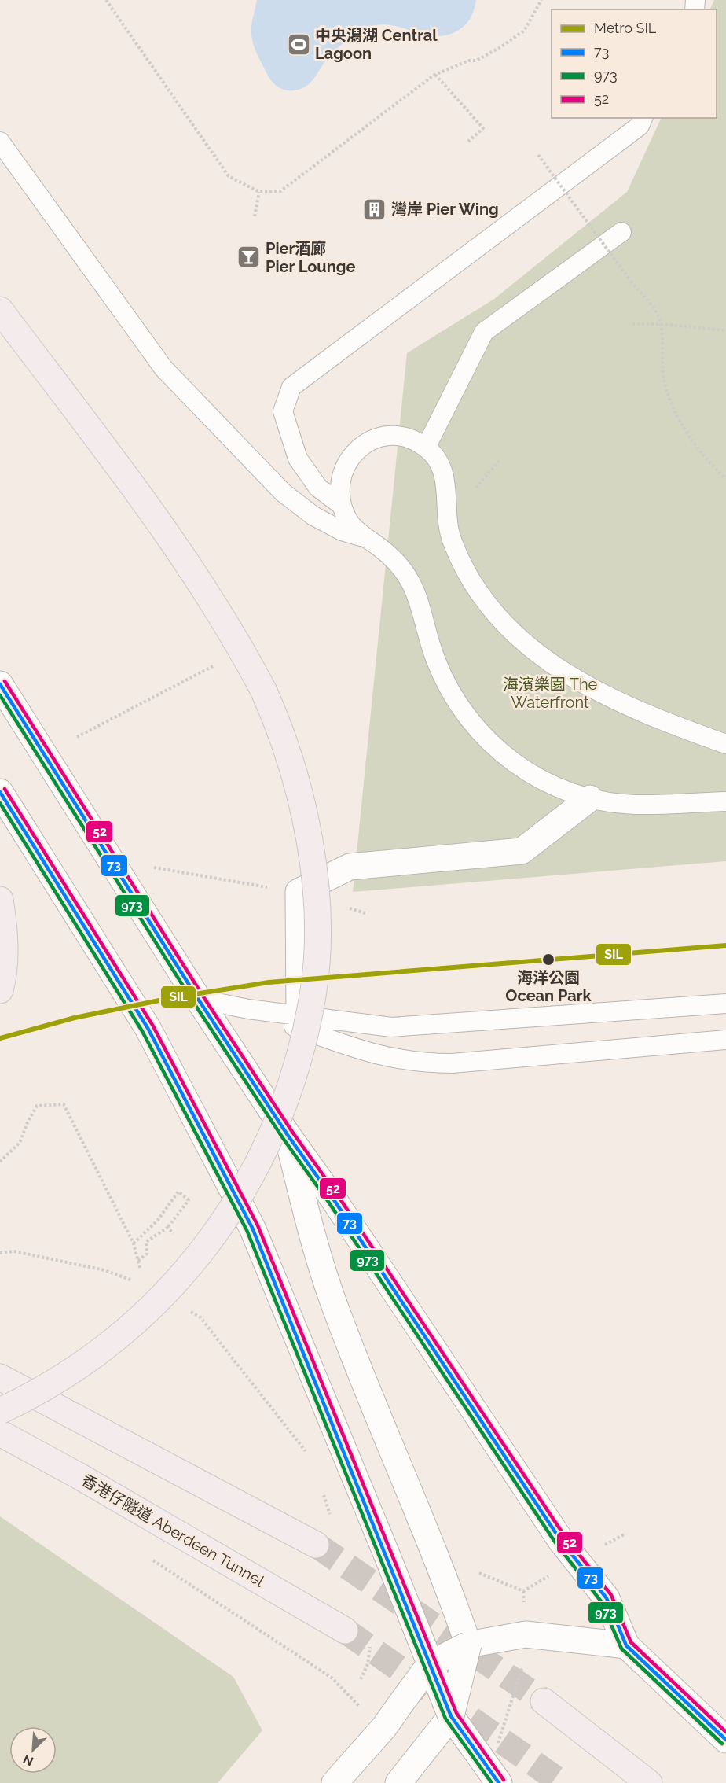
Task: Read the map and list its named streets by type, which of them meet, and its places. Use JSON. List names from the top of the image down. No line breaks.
{"streets":{"highway":["香港仔隧道 Aberdeen Tunnel"]},"parks":["海濱樂園 The Waterfront"],"places":{"sports":["中央潟湖 Central Lagoon"],"building":["灣岸 Pier Wing"],"bar":["Pier酒廊 Pier Lounge"],"other":["海洋公園 Ocean Park"]},"lines":["transit line 52","transit line 73","transit line 973","metro line SIL"],"legend":["Metro SIL","73","973","52"],"north":"bottom left"}
